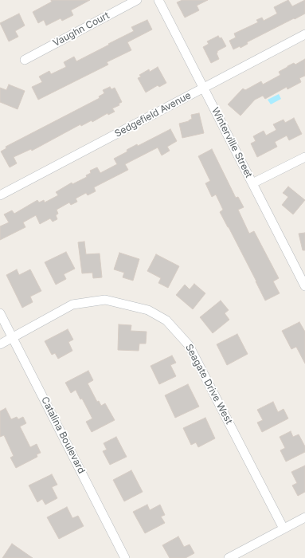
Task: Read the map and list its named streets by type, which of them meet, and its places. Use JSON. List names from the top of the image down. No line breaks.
{"streets":{"street":["Vaughn Court","Sedgefield Avenue","Winterville Street","Seagate Drive West","Catalina Boulevard"]},"crossings":[["Sedgefield Avenue","Winterville Street"],["Seagate Drive West","Catalina Boulevard"]]}
